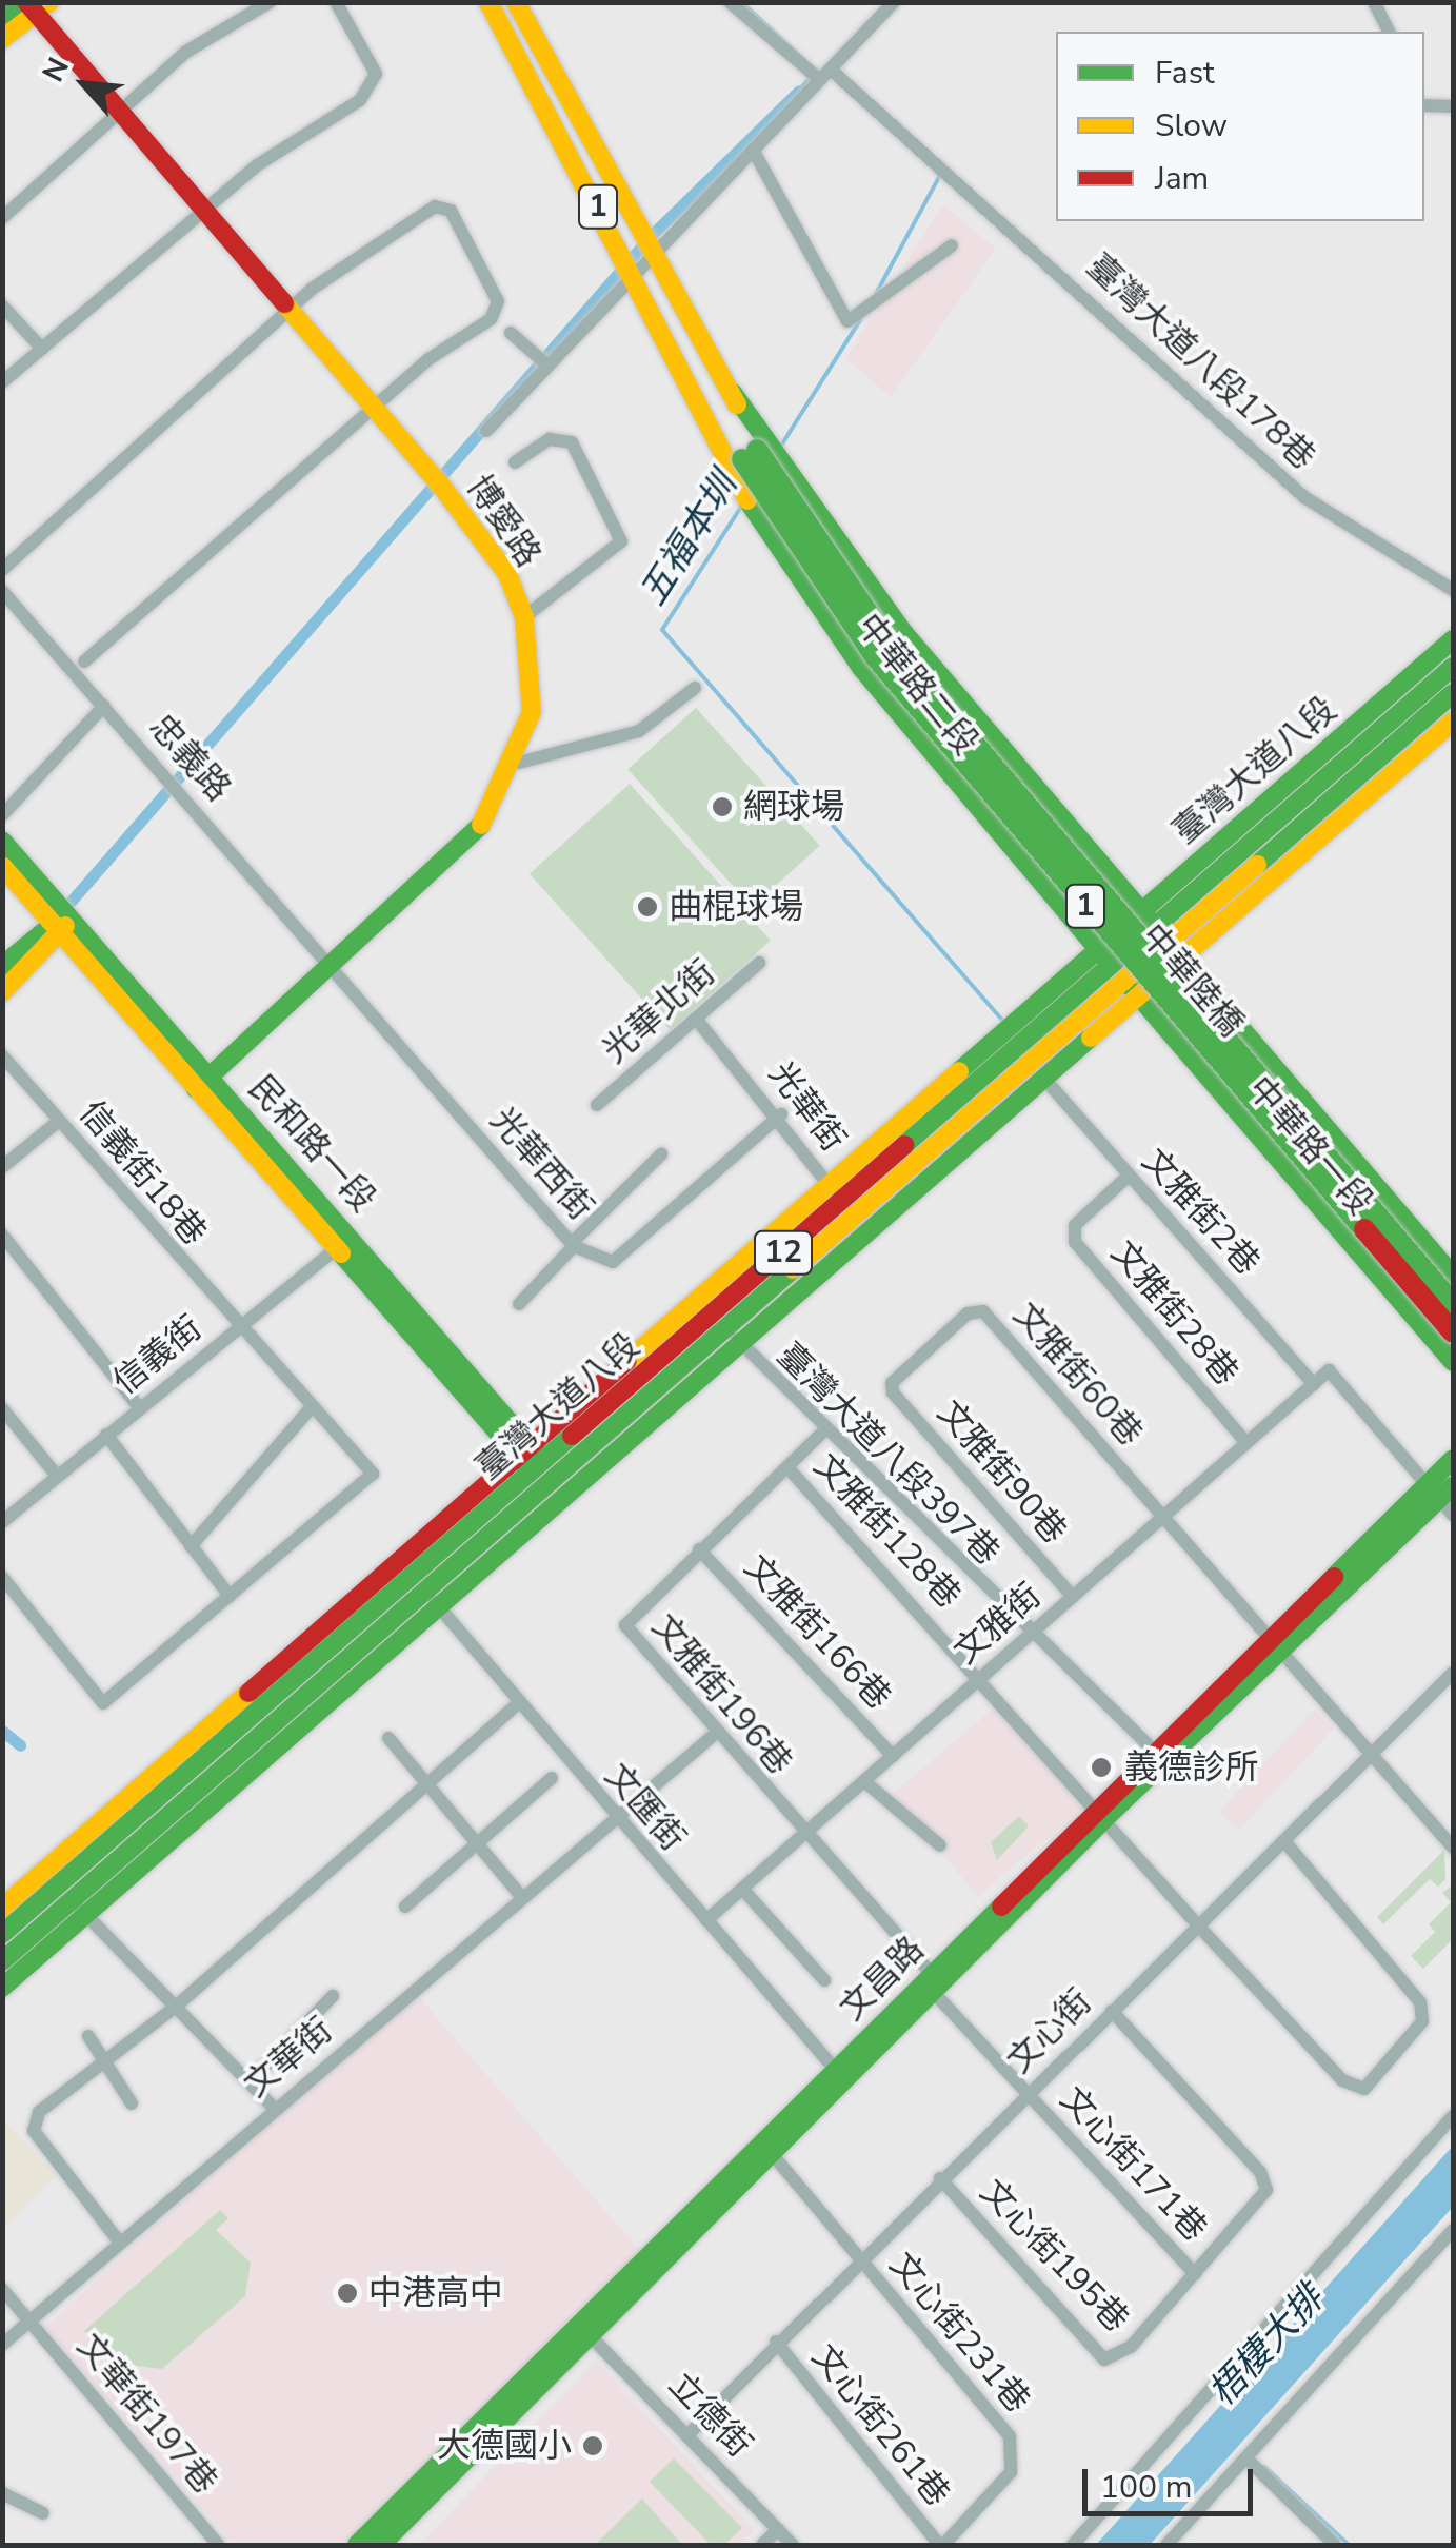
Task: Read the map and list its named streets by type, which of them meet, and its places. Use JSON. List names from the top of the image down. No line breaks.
{"streets":{"main road":["1","博愛路","中華路二段","臺灣大道八段","中華陸橋","民和路一段","中華路一段","12","文昌路"],"street":["臺灣大道八段178巷","忠義路","光華北街","光華街","光華西街","信義街18巷","文雅街2巷","文雅街28巷","信義街","文雅街60巷","臺灣大道八段397巷","文雅街90巷","文雅街128巷","文雅街","文雅街166巷","文雅街196巷","文匯街","文心街","文華街","文心街171巷","文心街195巷","文心街231巷","文華街197巷","立德街","文心街261巷"]},"crossings":[["博愛路","忠義路"],["博愛路","民和路一段"],["博愛路","光華西街"],["中華路二段","臺灣大道八段"],["中華路二段","中華陸橋"],["中華路二段","中華路一段"],["忠義路","光華西街"],["臺灣大道八段","光華街"],["臺灣大道八段","民和路一段"],["臺灣大道八段","中華路一段"],["臺灣大道八段","文雅街2巷"],["臺灣大道八段","臺灣大道八段397巷"],["臺灣大道八段","文匯街"],["光華北街","光華街"],["光華街","光華西街"],["民和路一段","信義街"],["信義街18巷","信義街"],["文雅街2巷","文雅街28巷"],["文雅街2巷","文雅街"],["文雅街28巷","文雅街"],["文雅街60巷","文雅街90巷"],["文雅街60巷","文雅街"],["臺灣大道八段397巷","文雅街"],["臺灣大道八段397巷","文昌路"],["文雅街90巷","文雅街"],["文雅街128巷","文雅街"],["文雅街128巷","文雅街166巷"],["文雅街128巷","文雅街196巷"],["文雅街128巷","文昌路"],["文雅街128巷","文心街"],["文雅街","文雅街166巷"],["文雅街","文雅街196巷"],["文雅街","文匯街"],["文雅街","文昌路"],["文雅街166巷","文雅街196巷"],["文雅街196巷","文昌路"],["文雅街196巷","文華街"],["文雅街196巷","文心街171巷"],["文匯街","文昌路"],["文匯街","文華街"],["文昌路","文心街171巷"],["文昌路","文心街231巷"],["文昌路","立德街"],["文心街","文心街171巷"],["文心街","文心街195巷"],["文心街","文心街231巷"],["文心街","立德街"],["文心街","文心街261巷"],["文華街","文華街197巷"],["文心街171巷","文心街195巷"],["文心街231巷","文心街261巷"]],"water":["五福本圳","梧棲大排"],"places":["網球場","曲棍球場","義德診所","中港高中","大德國小"],"legend":["Fast","Slow","Jam"],"scale_bar":"100 m","north":"top left"}
